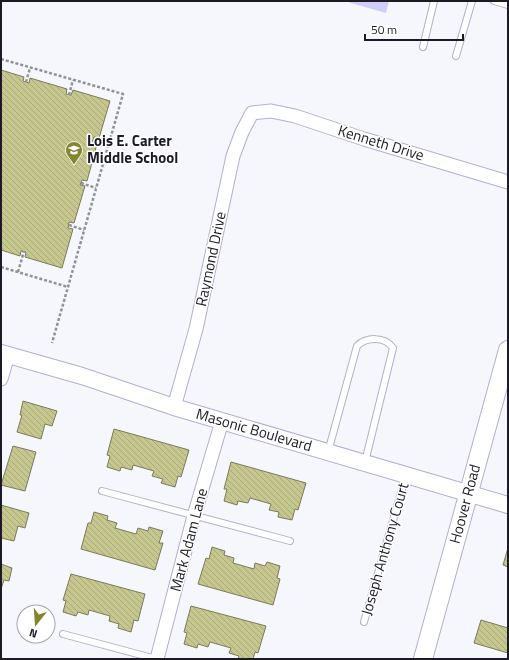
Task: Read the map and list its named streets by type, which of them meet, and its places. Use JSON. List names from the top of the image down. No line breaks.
{"streets":{"main road":["Hoover Road"],"street":["Kenneth Drive","Raymond Drive","Masonic Boulevard","Mark Adam Lane"],"lane":["Joseph Anthony Court"]},"crossings":[["Kenneth Drive","Raymond Drive"],["Raymond Drive","Masonic Boulevard"],["Masonic Boulevard","Hoover Road"],["Masonic Boulevard","Mark Adam Lane"],["Masonic Boulevard","Joseph Anthony Court"]],"places":{"school or university":["Lois E. Carter Middle School"]},"scale_bar":"50 m","north":"bottom"}
